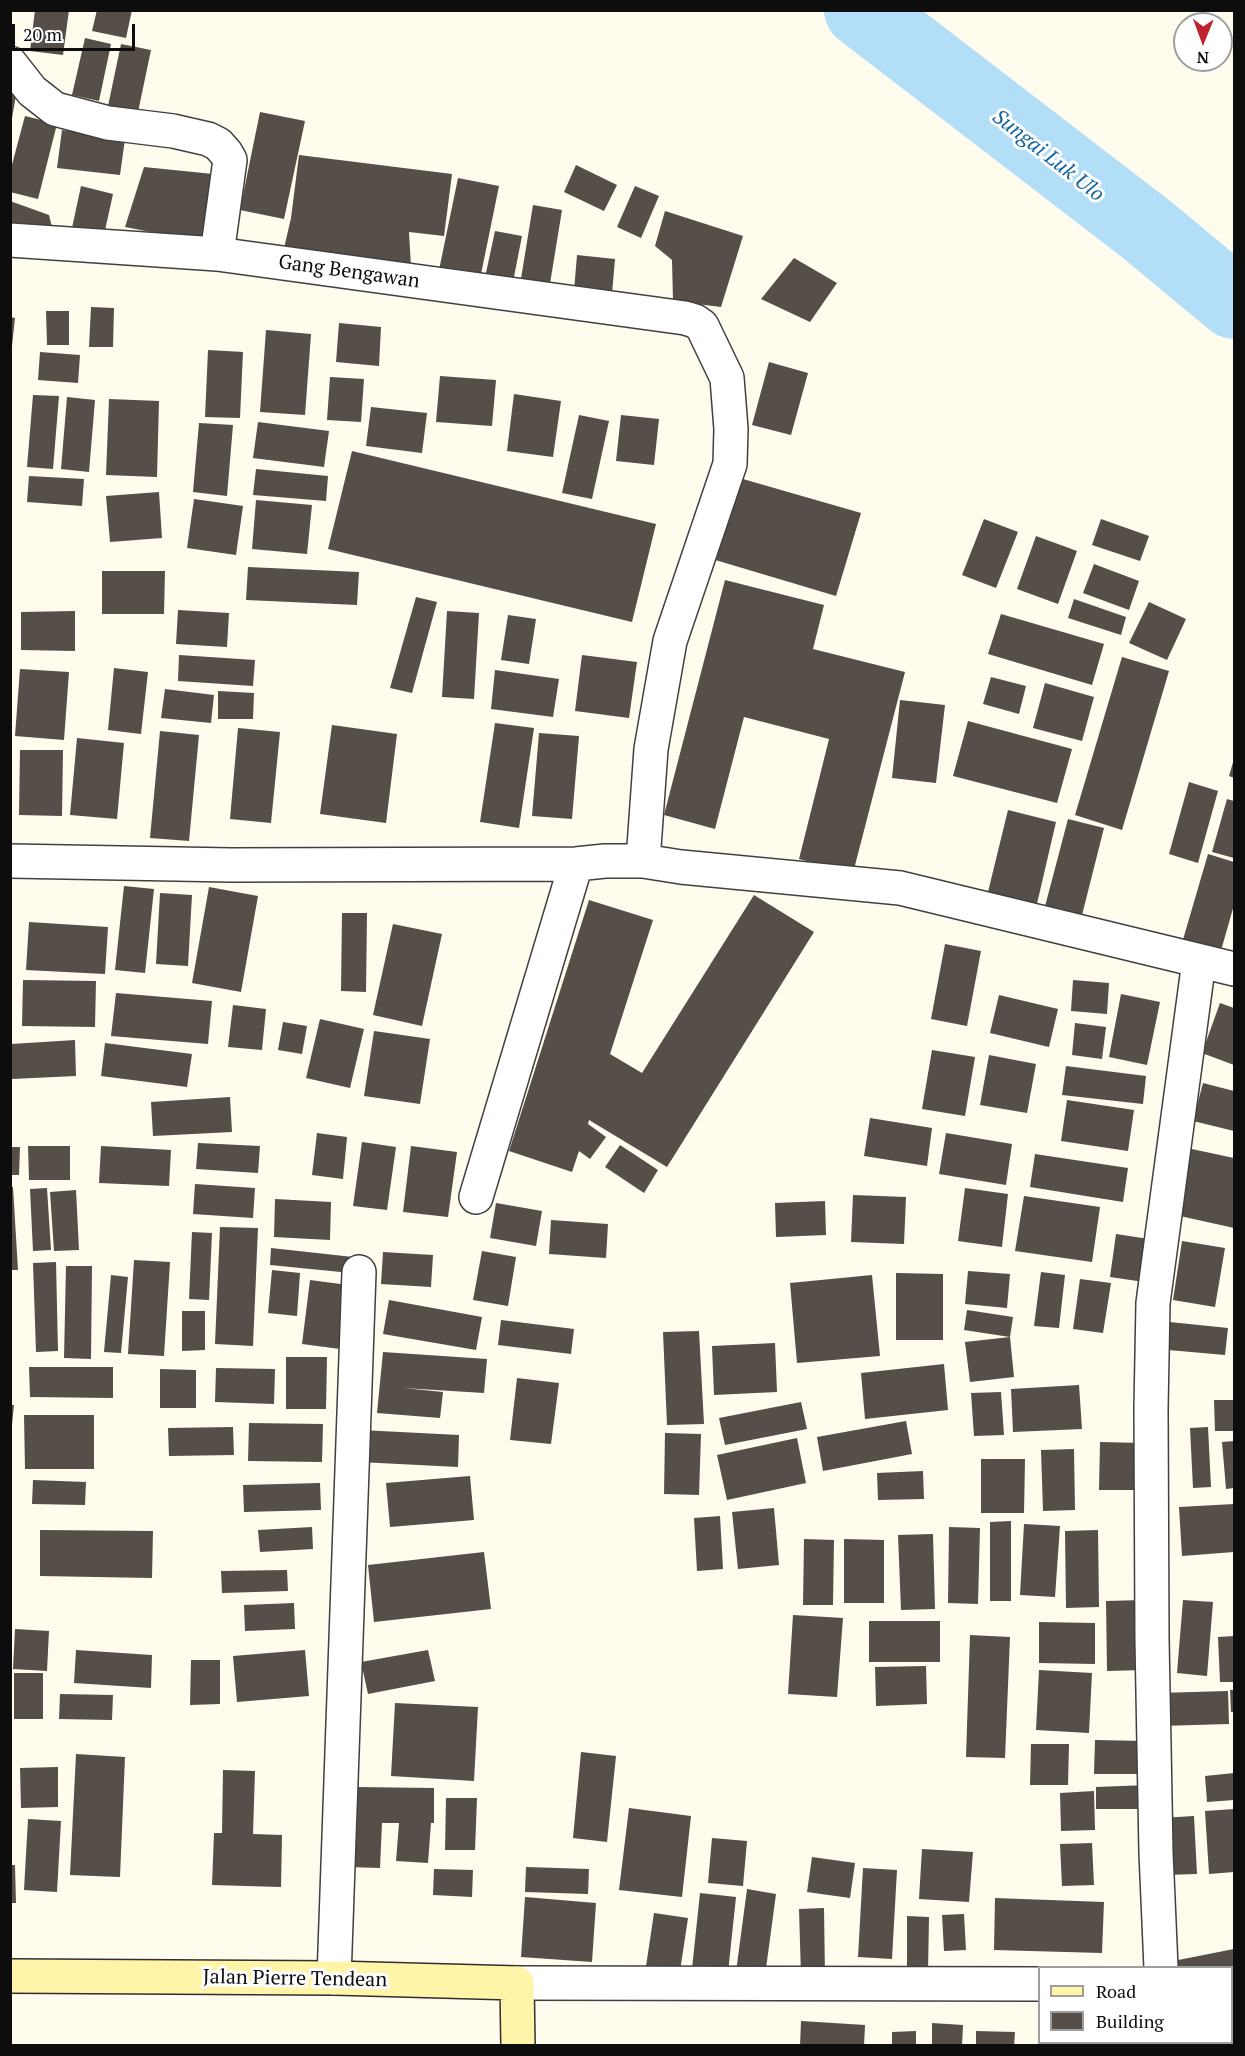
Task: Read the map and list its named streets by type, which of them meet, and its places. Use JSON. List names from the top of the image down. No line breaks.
{"streets":{"main road":["Jalan Pierre Tendean"],"street":["Gang Bengawan"]},"water":["Sungai Luk Ulo"],"legend":["Road","Building"],"scale_bar":"20 m","north":"bottom"}
